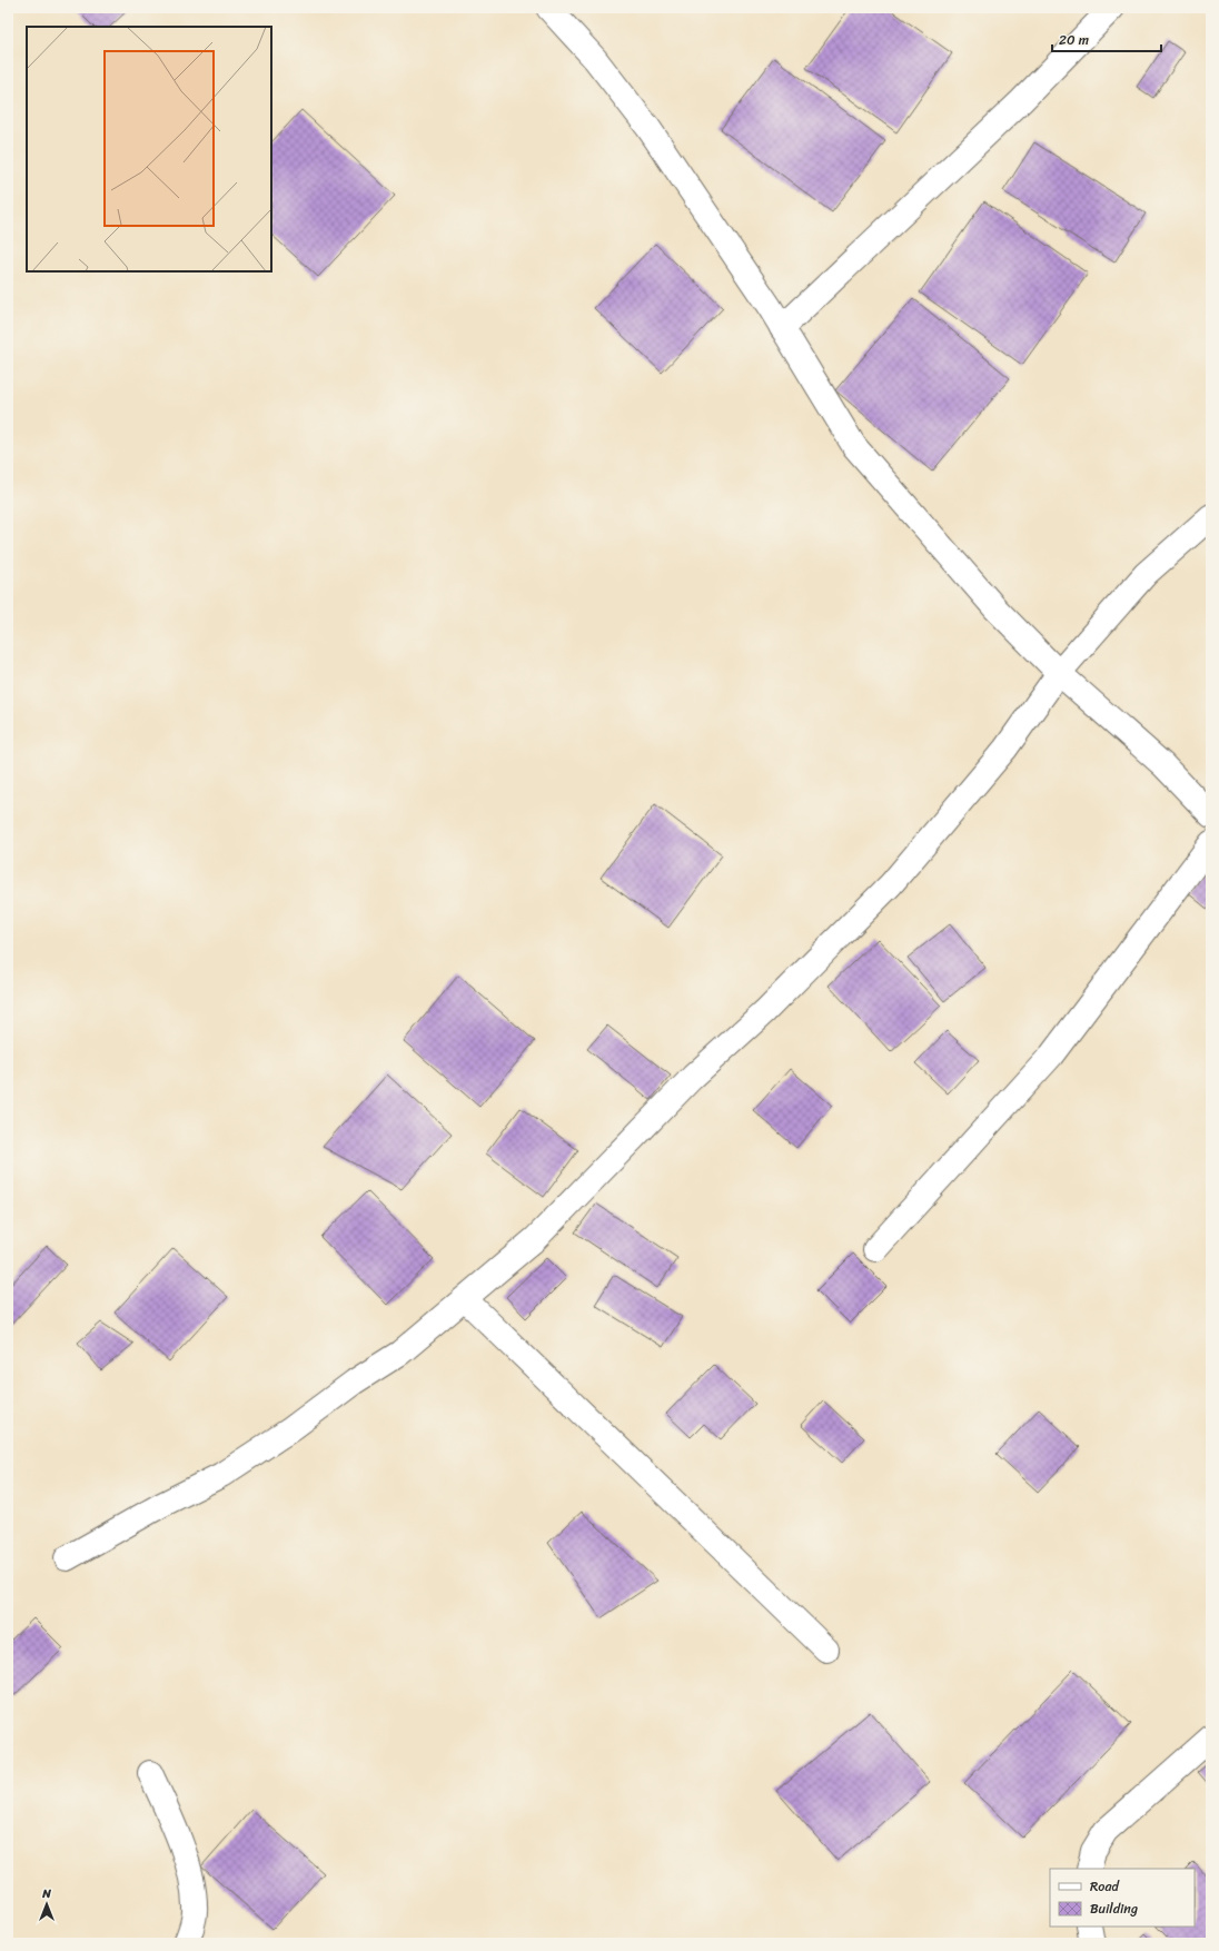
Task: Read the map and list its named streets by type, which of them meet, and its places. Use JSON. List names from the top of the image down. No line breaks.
{"legend":["Road","Building"],"scale_bar":"20 m","north":"top"}
